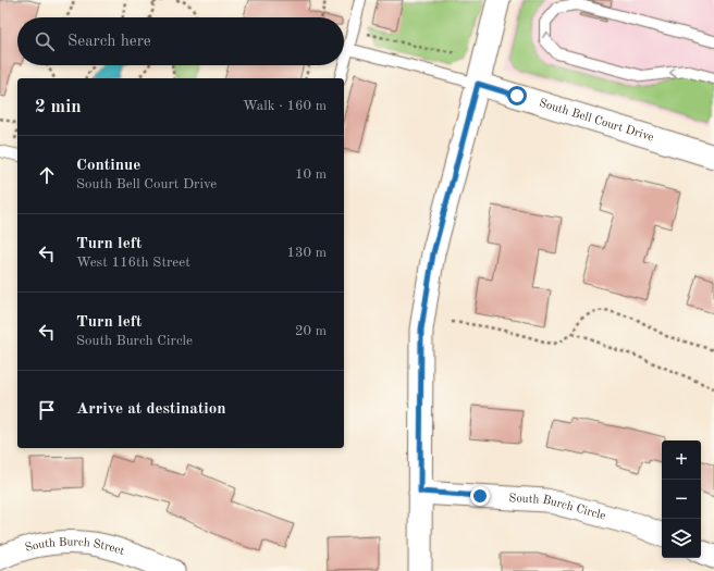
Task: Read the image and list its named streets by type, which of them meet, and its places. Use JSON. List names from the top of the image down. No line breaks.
{"streets":{"street":["South Bell Court Drive","South Burch Circle","South Burch Street"]},"page":{"search":"Search here","heading":["2 min","Walk · 160 m"],"list":[["Continue","South Bell Court Drive","10 m"],["Turn left","West 116th Street","130 m"],["Turn left","South Burch Circle","20 m"],"Arrive at destination"],"map_buttons":["+","−"]}}
